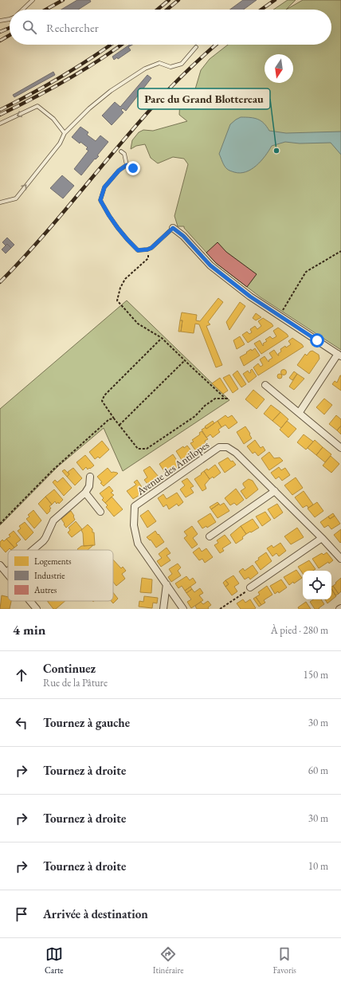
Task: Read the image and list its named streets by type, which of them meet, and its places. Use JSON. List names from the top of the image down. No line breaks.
{"streets":{"street":["Avenue des Antilopes"]},"places":["Parc du Grand Blottereau"],"legend":["Logements","Industrie","Autres"],"north":"bottom","page":{"search":"Rechercher","heading":["4 min","À pied · 280 m"],"list":[["Continuez","Rue de la Pâture","150 m"],["Tournez à gauche","30 m"],["Tournez à droite","60 m"],["Tournez à droite","30 m"],["Tournez à droite","10 m"],"Arrivée à destination"],"nav":["Carte","Itinéraire","Favoris"]}}
